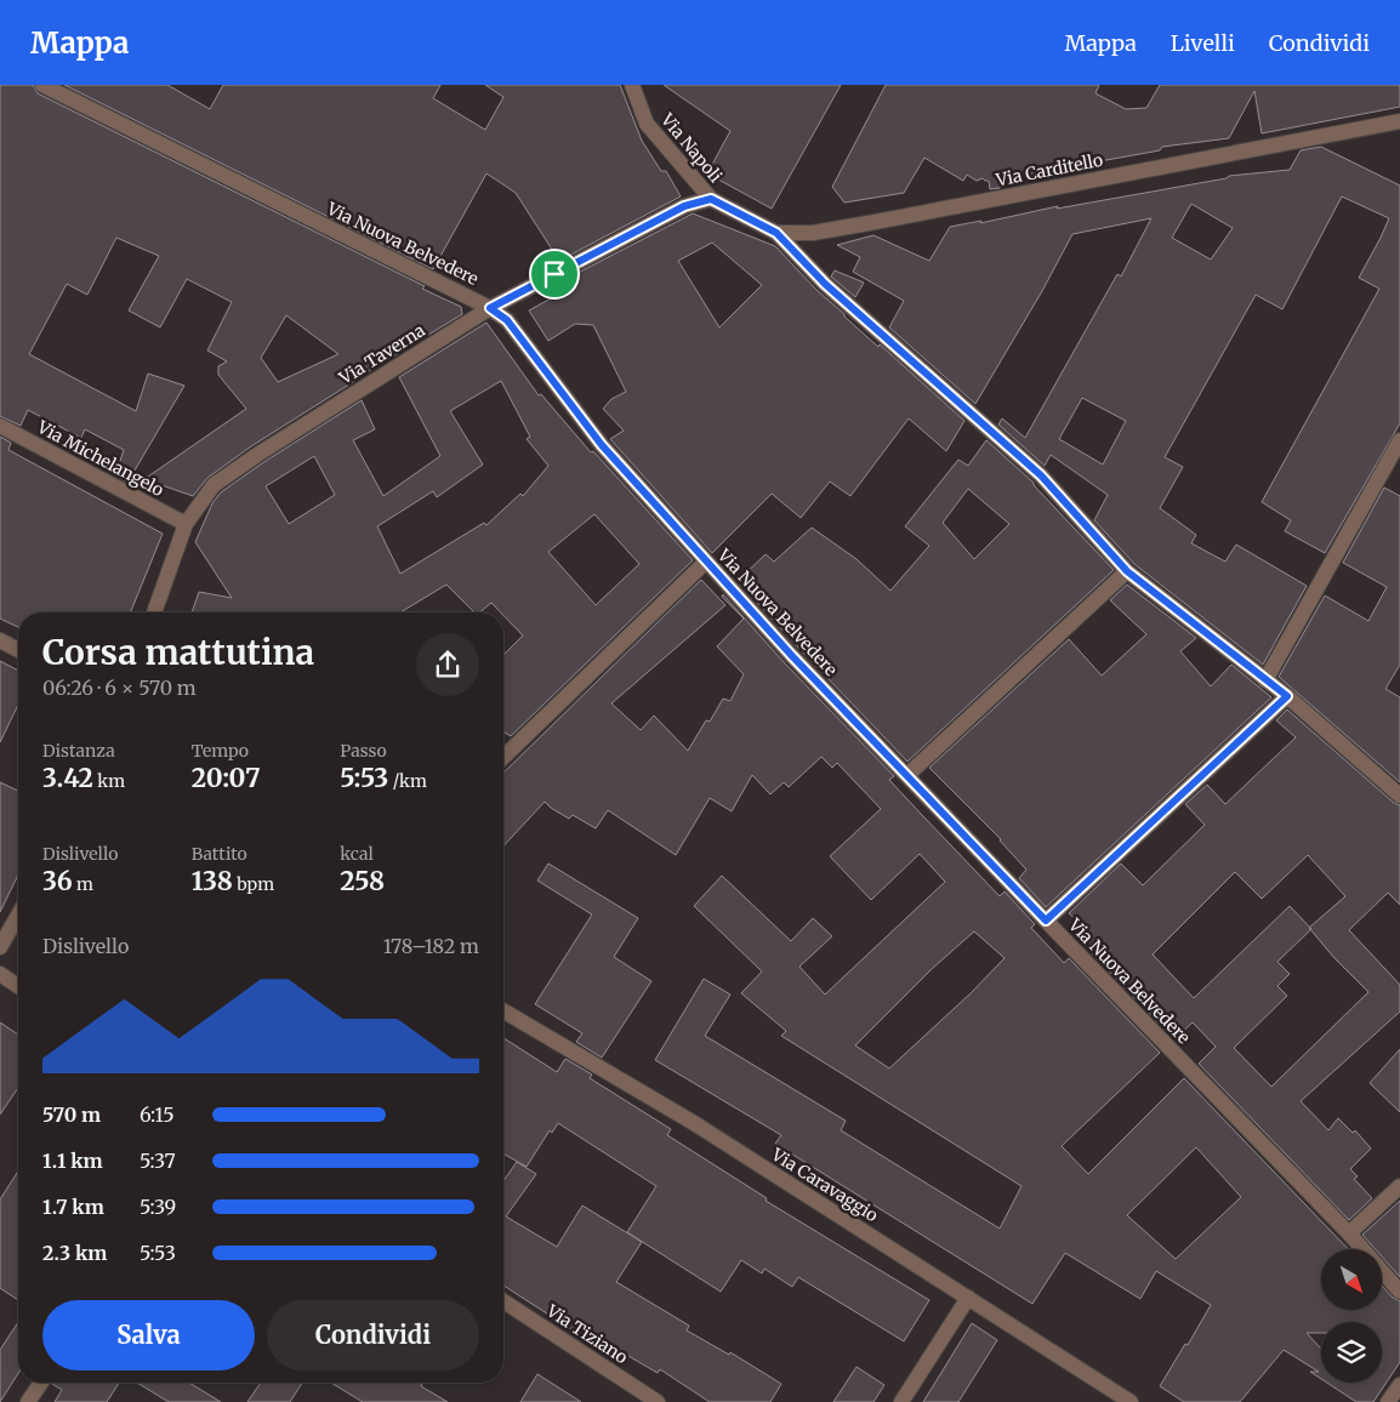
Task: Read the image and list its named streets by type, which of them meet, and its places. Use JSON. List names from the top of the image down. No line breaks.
{"streets":{"street":["Via Napoli","Via Carditello","Via Nuova Belvedere","Via Taverna","Via Michelangelo","Via Caravaggio","Via Tiziano"]},"crossings":[["Via Napoli","Via Carditello"],["Via Napoli","Via Taverna"],["Via Carditello","Via Taverna"],["Via Nuova Belvedere","Via Taverna"],["Via Taverna","Via Michelangelo"]],"north":"bottom right","page":{"header":"Mappa","nav":["Mappa","Livelli","Condividi"],"heading":["Corsa mattutina","06:26 · 6 × 570 m"],"stats":[["Distanza","3.42 km"],["Tempo","20:07"],["Passo","5:53 /km"],["Dislivello","36 m"],["Battito","138 bpm"],["kcal","258"]],"chart":["Dislivello","178–182 m"],"list":[{"name":"570 m","note":"6:15"},{"name":"1.1 km","note":"5:37"},{"name":"1.7 km","note":"5:39"},{"name":"2.3 km","note":"5:53"}],"buttons":["Salva","Condividi"]}}
